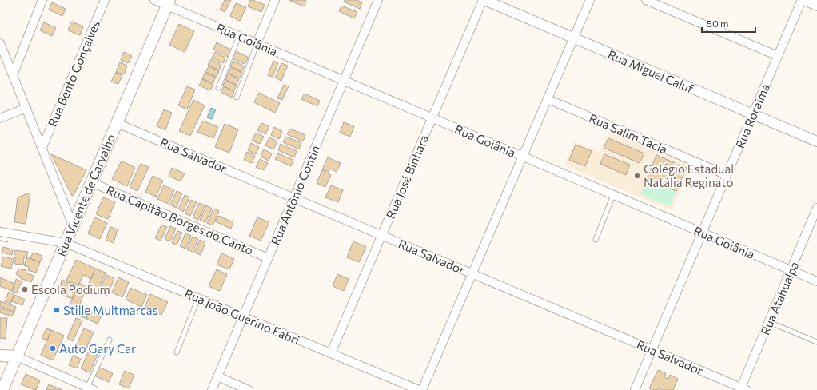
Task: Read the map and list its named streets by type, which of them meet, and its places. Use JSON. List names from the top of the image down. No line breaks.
{"streets":{"main road":["Rua Vicente de Carvalho"],"street":["Rua Goiânia","Rua Miguel Caluf","Rua Bento Gonçalves","Rua Roraima","Rua Salim Tacla","Rua Salvador","Rua José Binhara","Rua Antônio Contin","Rua Capitão Borges do Canto","Rua Atahualpa","Rua João Guerino Fabri"]},"crossings":[["Rua Goiânia","Rua Roraima"],["Rua Goiânia","Rua José Binhara"],["Rua Goiânia","Rua Vicente de Carvalho"],["Rua Goiânia","Rua Antônio Contin"],["Rua Goiânia","Rua Atahualpa"],["Rua Miguel Caluf","Rua Roraima"],["Rua Miguel Caluf","Rua José Binhara"],["Rua Roraima","Rua Salim Tacla"],["Rua Roraima","Rua Salvador"],["Rua Salvador","Rua José Binhara"],["Rua Salvador","Rua Vicente de Carvalho"],["Rua Salvador","Rua Antônio Contin"],["Rua Salvador","Rua Atahualpa"],["Rua José Binhara","Rua João Guerino Fabri"],["Rua Vicente de Carvalho","Rua Capitão Borges do Canto"],["Rua Vicente de Carvalho","Rua João Guerino Fabri"],["Rua Antônio Contin","Rua Capitão Borges do Canto"],["Rua Antônio Contin","Rua João Guerino Fabri"]],"places":["Colégio Estadual Natália Reginato","Escola Podium","Stille Multmarcas","Auto Gary Car"],"scale_bar":"50 m"}
